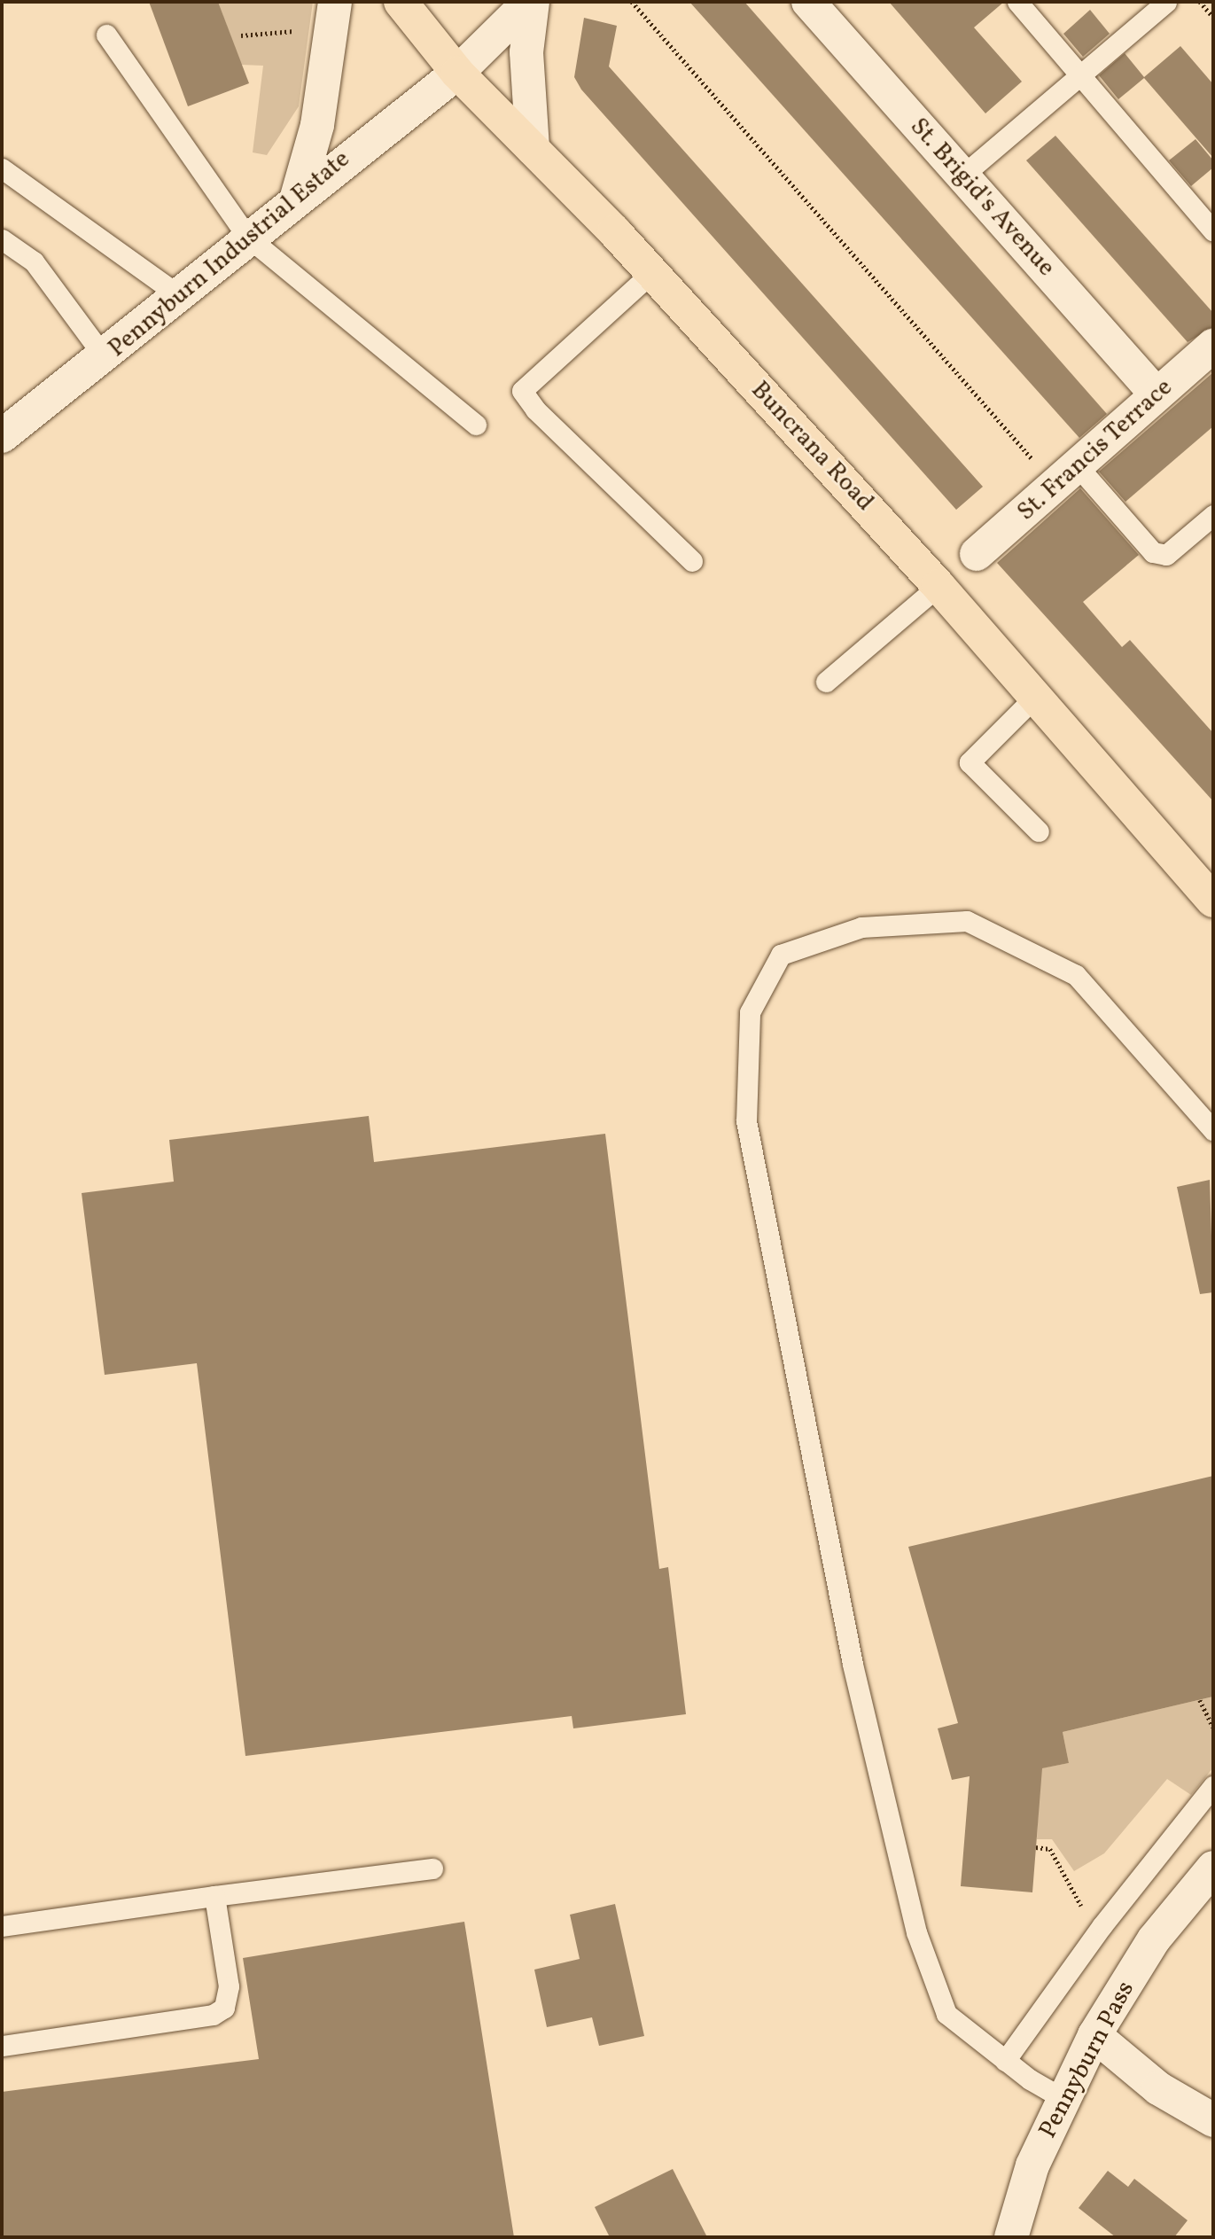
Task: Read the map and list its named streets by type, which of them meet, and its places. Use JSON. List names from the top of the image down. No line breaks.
{"streets":{"highway":["Buncrana Road"],"street":["St. Brigid's Avenue","Pennyburn Industrial Estate","St. Francis Terrace","Pennyburn Pass"]},"crossings":[["St. Brigid's Avenue","St. Francis Terrace"],["Pennyburn Industrial Estate","Buncrana Road"]]}
